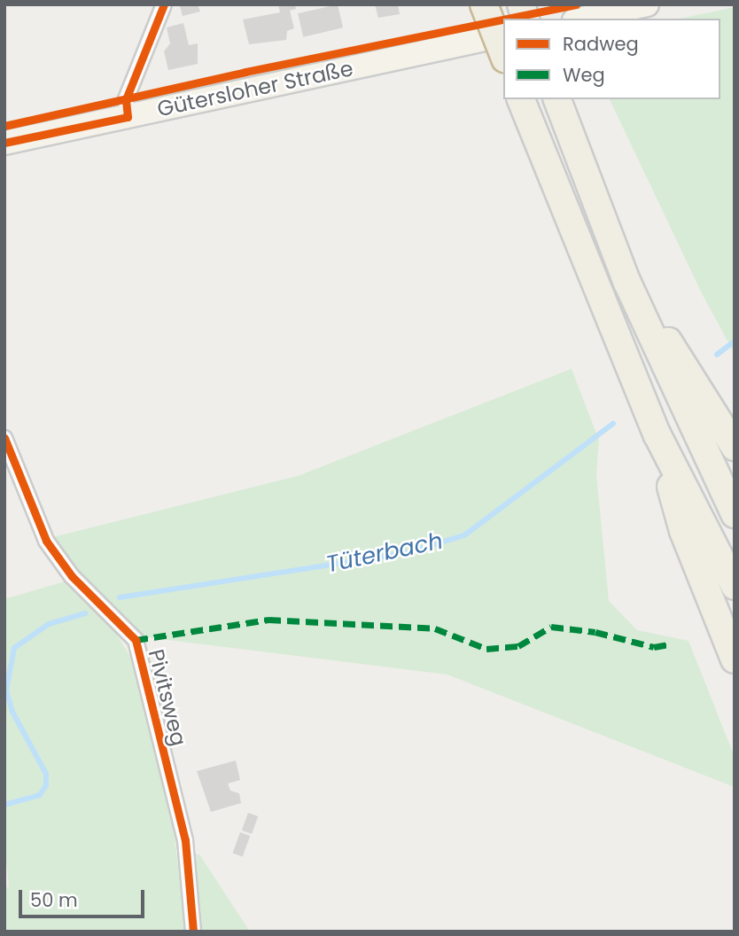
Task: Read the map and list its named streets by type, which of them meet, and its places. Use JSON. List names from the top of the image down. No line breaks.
{"streets":{"main road":["Gütersloher Straße"],"street":["Pivitsweg"]},"water":["Tüterbach"],"legend":["Radweg","Weg"],"scale_bar":"50 m"}
